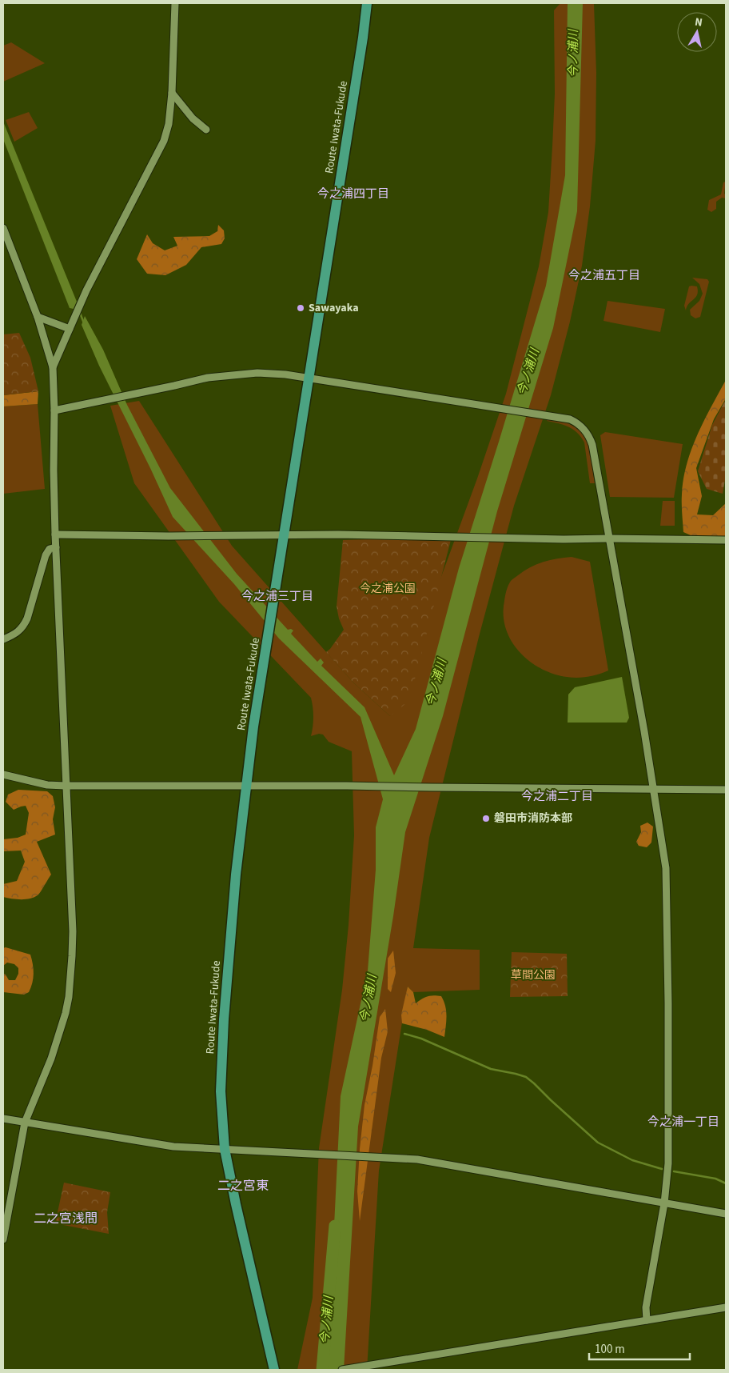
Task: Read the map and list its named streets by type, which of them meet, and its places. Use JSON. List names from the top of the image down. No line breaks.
{"streets":{"main road":["Route Iwata-Fukude"]},"districts":["今之浦四丁目","今之浦五丁目","今之浦三丁目","今之浦二丁目","今之浦一丁目","二之宮東","二之宮浅間"],"water":["今ノ浦川"],"parks":["今之浦公園","草間公園"],"places":["Sawayaka","磐田市消防本部"],"scale_bar":"100 m","north":"top"}
